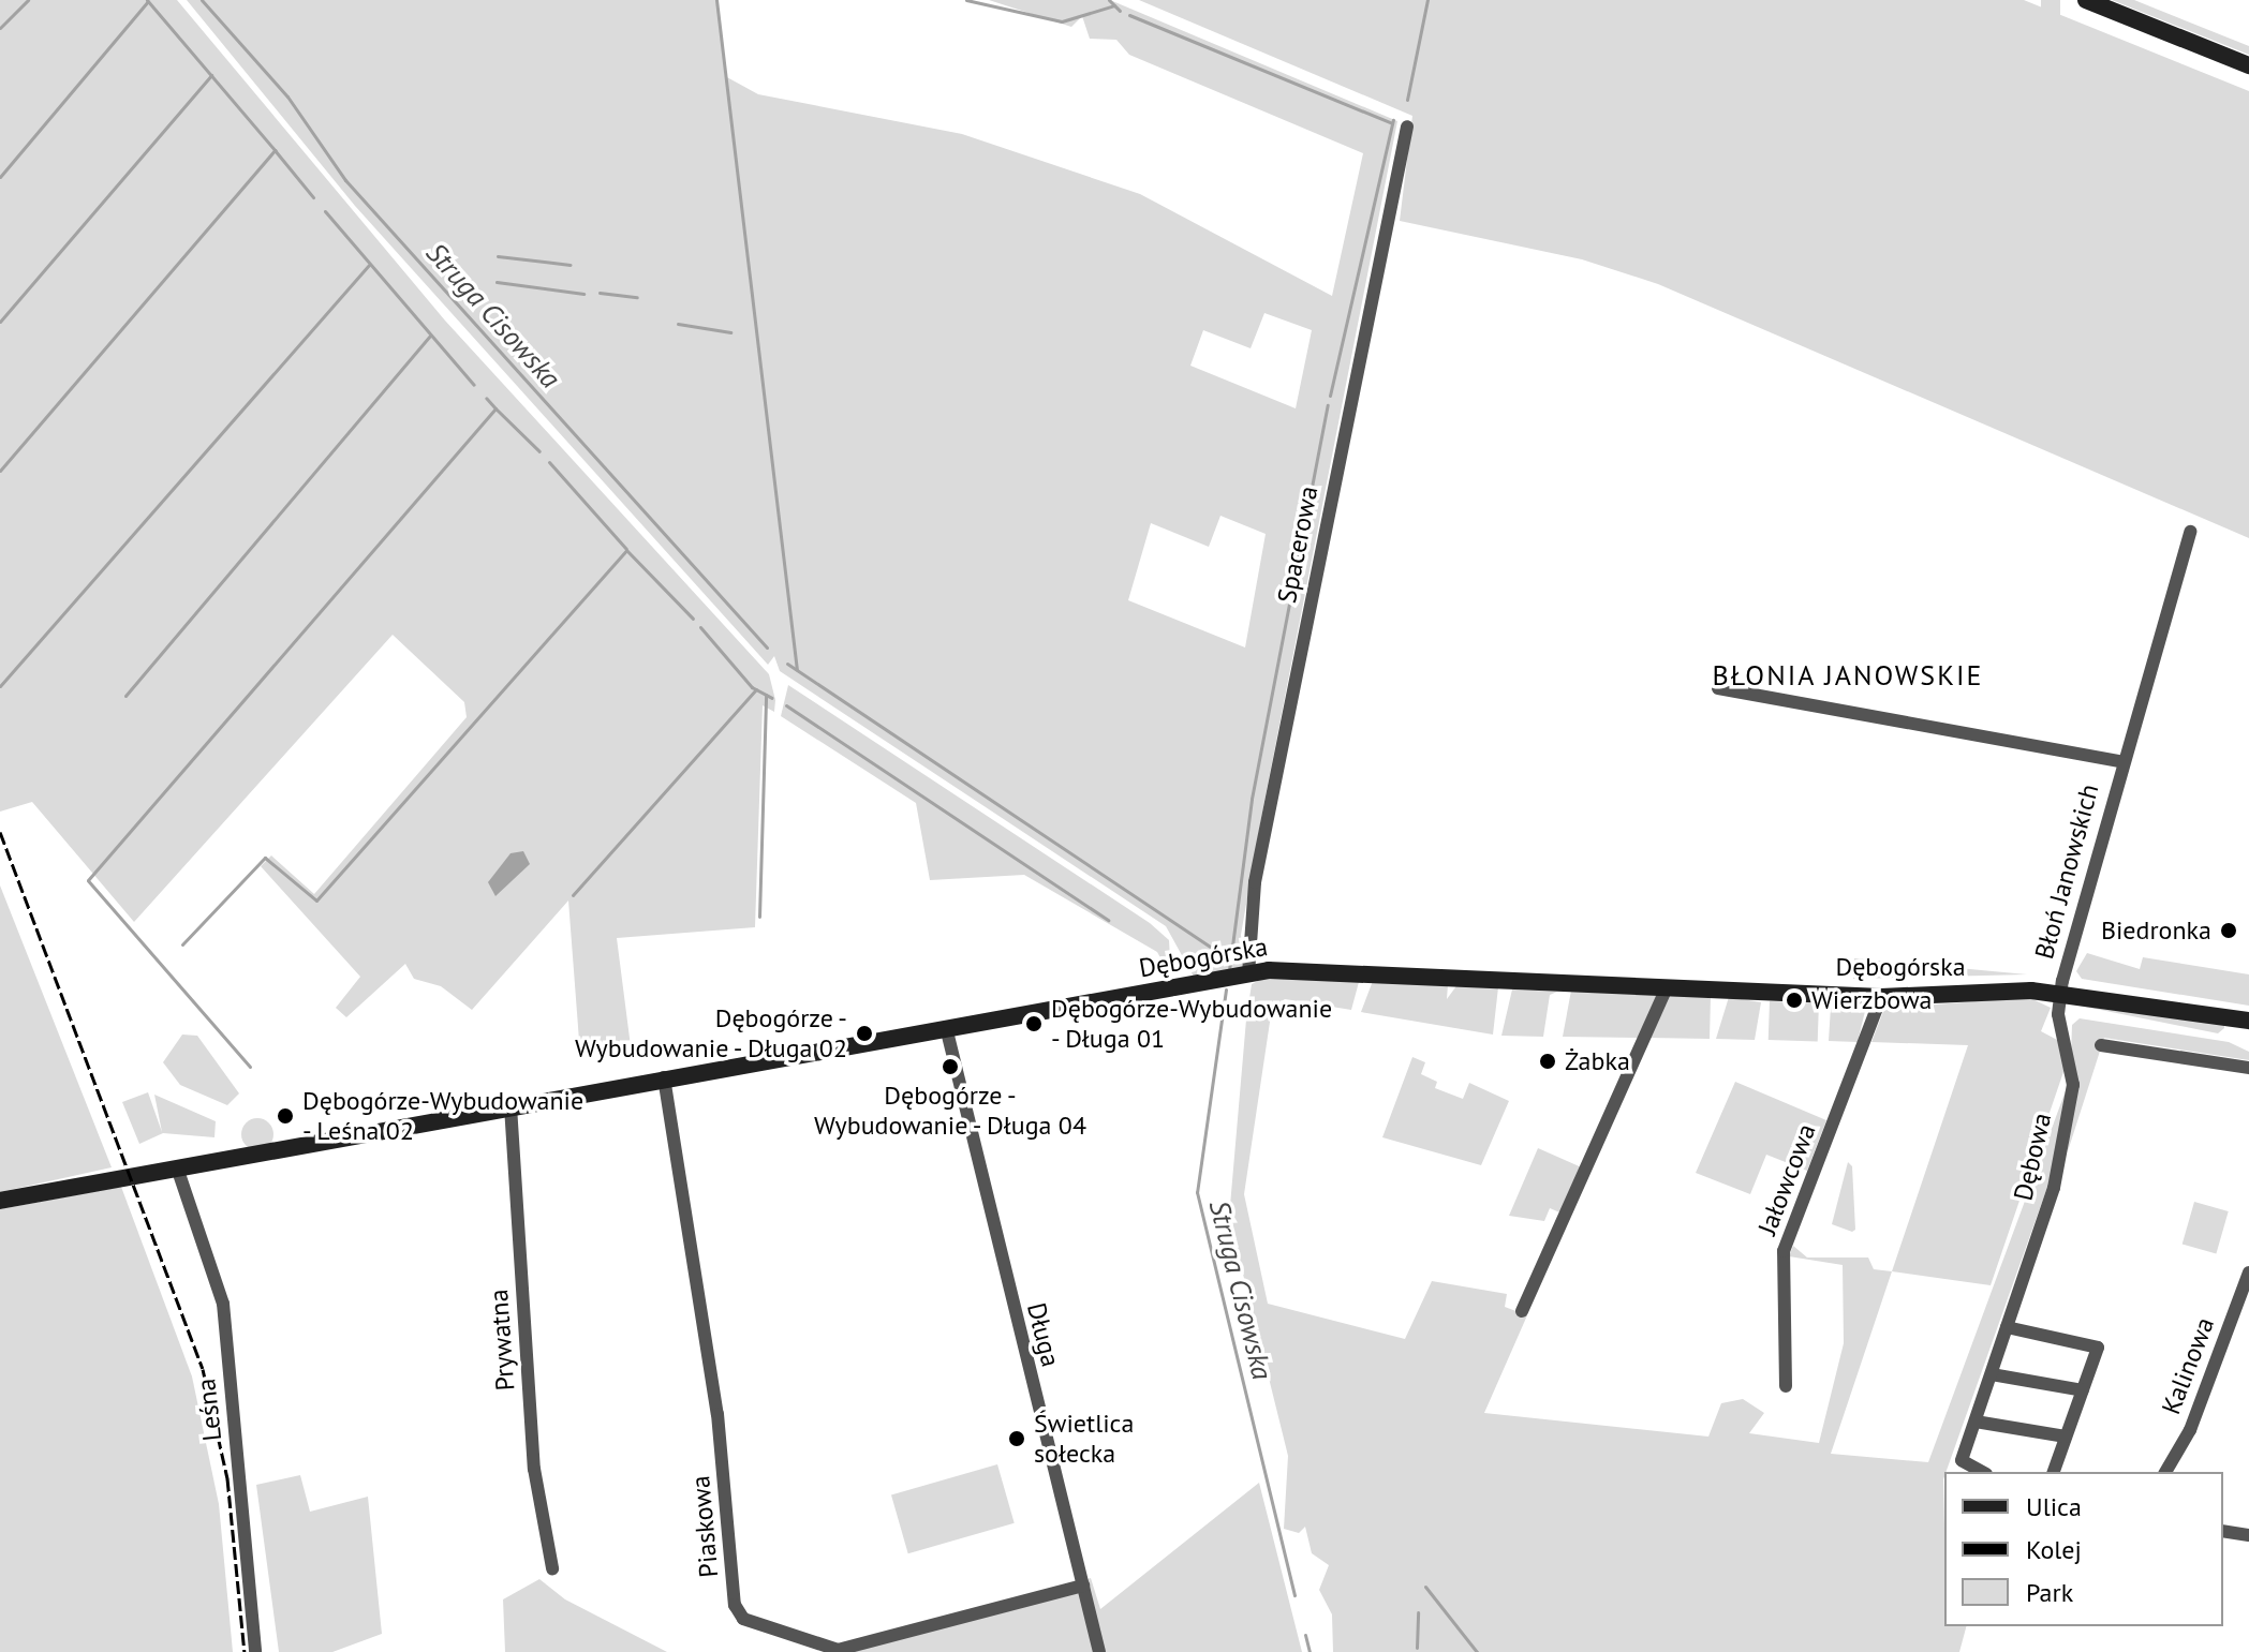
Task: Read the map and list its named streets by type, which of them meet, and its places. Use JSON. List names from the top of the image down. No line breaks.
{"streets":{"street":["Spacerowa","Błoń Janowskich","Dębogórska","Dębowa","Jałowcowa","Długa","Prywatna","Kalinowa","Leśna","Piaskowa"]},"crossings":[["Spacerowa","Dębogórska"],["Błoń Janowskich","Dębogórska"],["Błoń Janowskich","Dębowa"],["Dębogórska","Dębowa"],["Dębogórska","Jałowcowa"],["Dębogórska","Długa"],["Dębogórska","Prywatna"],["Dębogórska","Leśna"],["Dębogórska","Piaskowa"],["Długa","Piaskowa"]],"districts":["BŁONIA JANOWSKIE"],"water":["Struga Cisowska"],"places":["Biedronka","Wierzbowa","Dębogórze-Wybudowanie - Długa 01","Dębogórze - Wybudowanie - Długa 02","Żabka","Dębogórze - Wybudowanie - Długa 04","Dębogórze-Wybudowanie - Leśna 02","Świetlica sołecka"],"legend":["Ulica","Kolej","Park"]}
